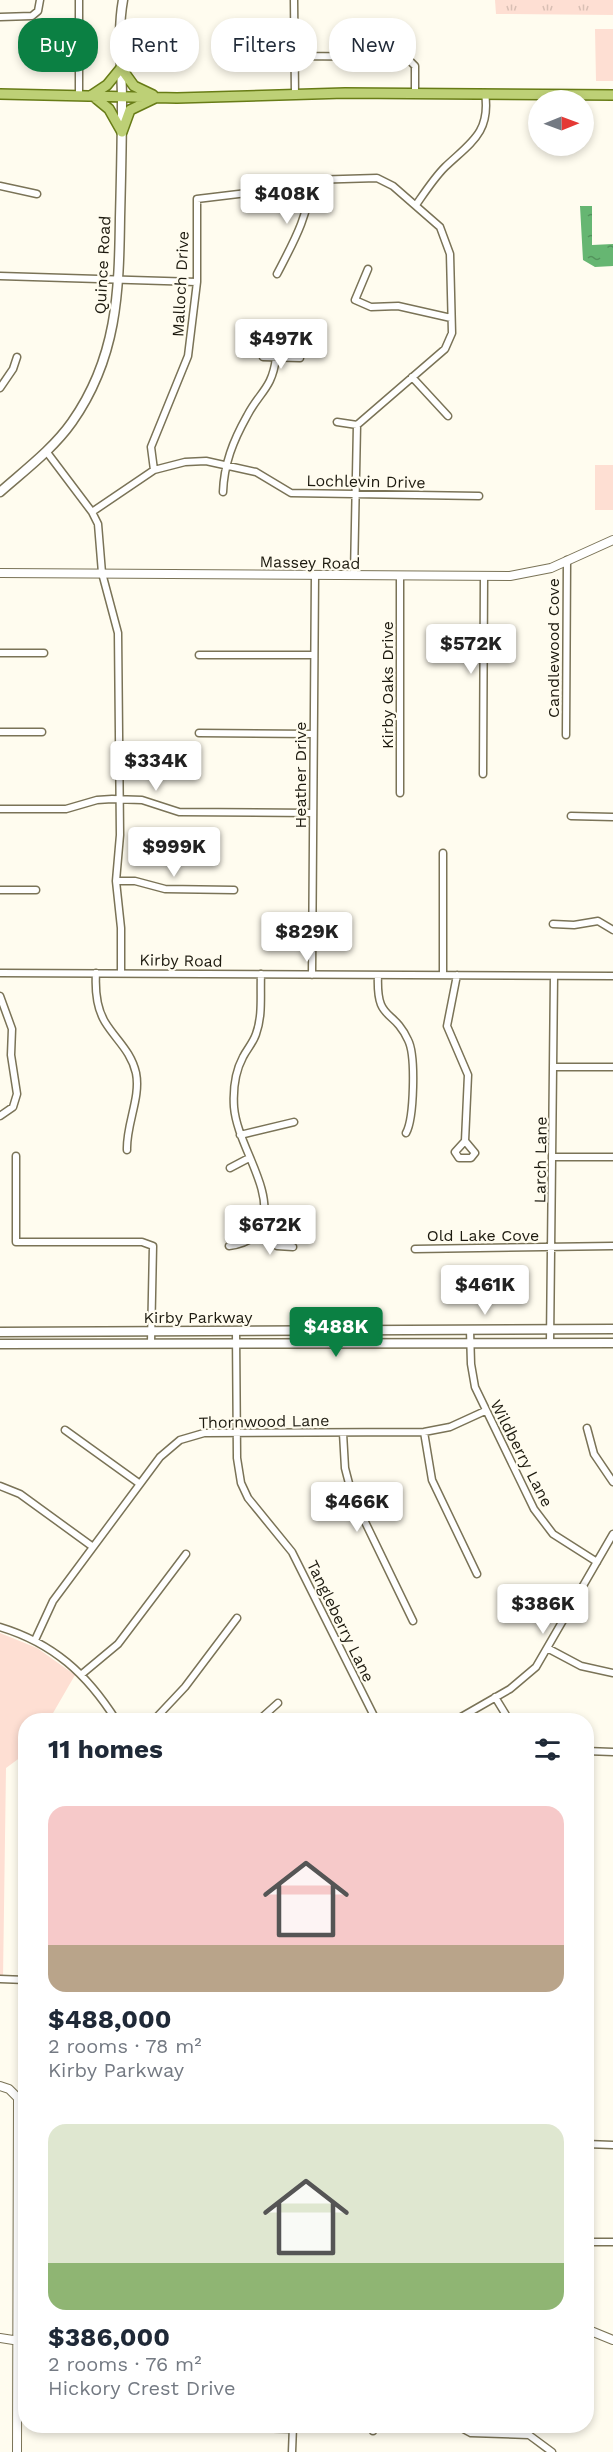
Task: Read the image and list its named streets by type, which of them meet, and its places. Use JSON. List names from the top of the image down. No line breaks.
{"streets":{"main road":["Quince Road","Kirby Parkway"],"street":["Malloch Drive","Lochlevin Drive","Massey Road","Candlewood Cove","Kirby Oaks Drive","Heather Drive","Kirby Road","Larch Lane","Old Lake Cove","Thornwood Lane","Wildberry Lane","Tangleberry Lane"]},"crossings":[["Malloch Drive","Lochlevin Drive"],["Massey Road","Candlewood Cove"],["Massey Road","Kirby Oaks Drive"],["Massey Road","Heather Drive"],["Heather Drive","Kirby Road"],["Kirby Road","Larch Lane"],["Larch Lane","Old Lake Cove"],["Larch Lane","Kirby Parkway"],["Kirby Parkway","Wildberry Lane"],["Kirby Parkway","Tangleberry Lane"],["Thornwood Lane","Wildberry Lane"],["Thornwood Lane","Tangleberry Lane"]],"north":"right","page":{"chip":["Buy","Rent","Filters","New"],"price":["$408K","$497K","$572K","$334K","$999K","$829K","$672K","$461K","$488K","$466K","$386K"],"heading":"11 homes","list":[{"name":"$488,000","note":"2 rooms · 78 m² · Kirby Parkway"},{"name":"$386,000","note":"2 rooms · 76 m² · Hickory Crest Drive"}]}}
